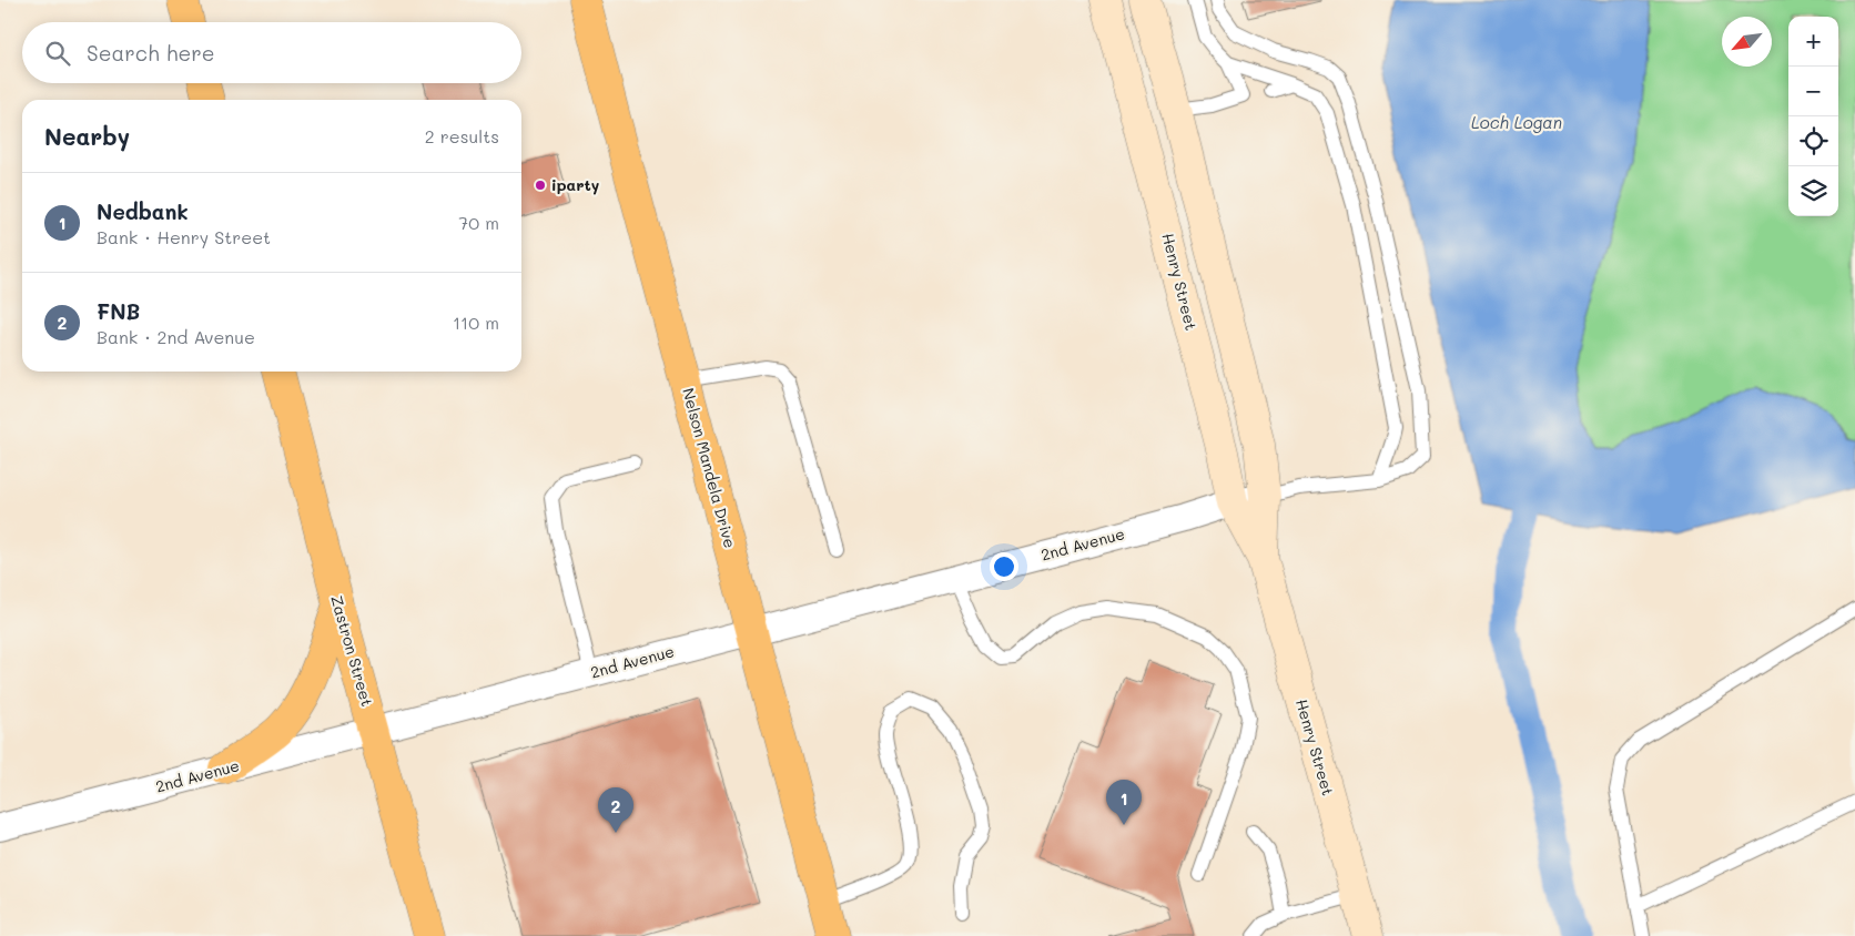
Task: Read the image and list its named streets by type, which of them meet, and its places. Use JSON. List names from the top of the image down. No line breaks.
{"streets":{"highway":["Nelson Mandela Drive","Zastron Street"],"street":["Henry Street","2nd Avenue"]},"crossings":[["Henry Street","2nd Avenue"],["Nelson Mandela Drive","2nd Avenue"],["2nd Avenue","Zastron Street"]],"water":["Loch Logan"],"places":["iparty"],"north":"bottom left","page":{"map_buttons":["+","−"],"search":"Search here","heading":["Nearby","2 results"],"list":[{"mark":"1","name":"Nedbank","note":"Bank · Henry Street","value":"70 m"},{"mark":"2","name":"FNB","note":"Bank · 2nd Avenue","value":"110 m"}],"pins":["1","2"]}}
